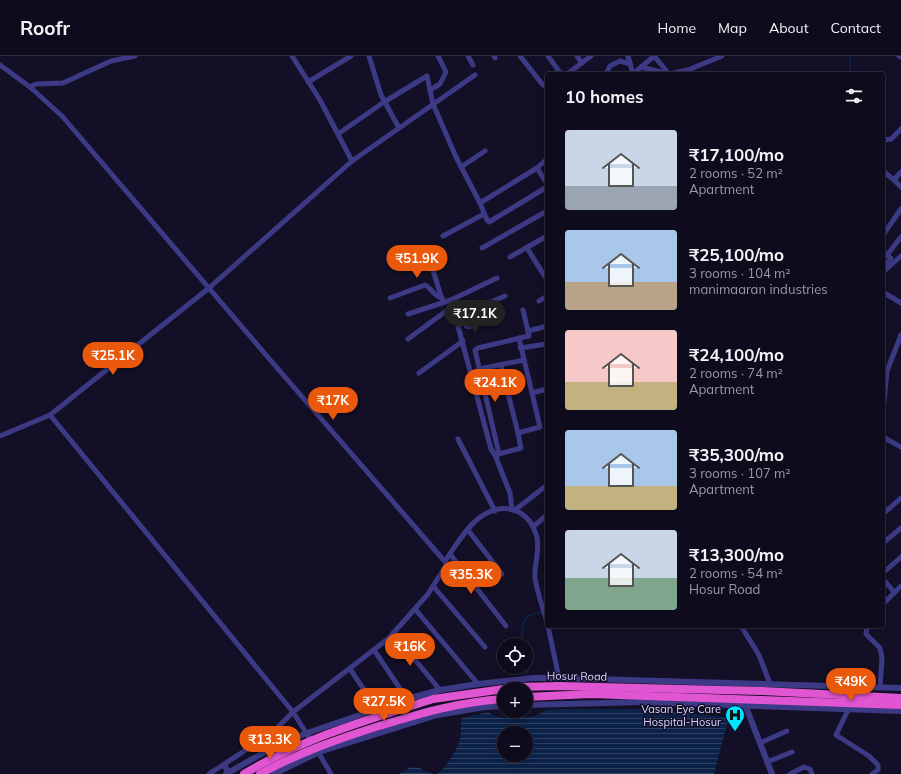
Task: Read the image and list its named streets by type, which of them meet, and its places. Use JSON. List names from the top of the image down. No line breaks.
{"streets":{"highway":["Hosur Road"]},"places":{"hospital":["Vasan Eye Care Hospital-Hosur"]},"page":{"header":"Roofr","nav":["Home","Map","About","Contact"],"heading":"10 homes","list":[{"name":"₹17,100/mo","note":"2 rooms · 52 m² · Apartment"},{"name":"₹25,100/mo","note":"3 rooms · 104 m² · manimaaran industries"},{"name":"₹24,100/mo","note":"2 rooms · 74 m² · Apartment"},{"name":"₹35,300/mo","note":"3 rooms · 107 m² · Apartment"},{"name":"₹13,300/mo","note":"2 rooms · 54 m² · Hosur Road"}],"price":["₹51.9K","₹17.1K","₹25.1K","₹24.1K","₹17K","₹35.3K","₹16K","₹49K","₹27.5K","₹13.3K"],"map_buttons":["+","−"]}}
